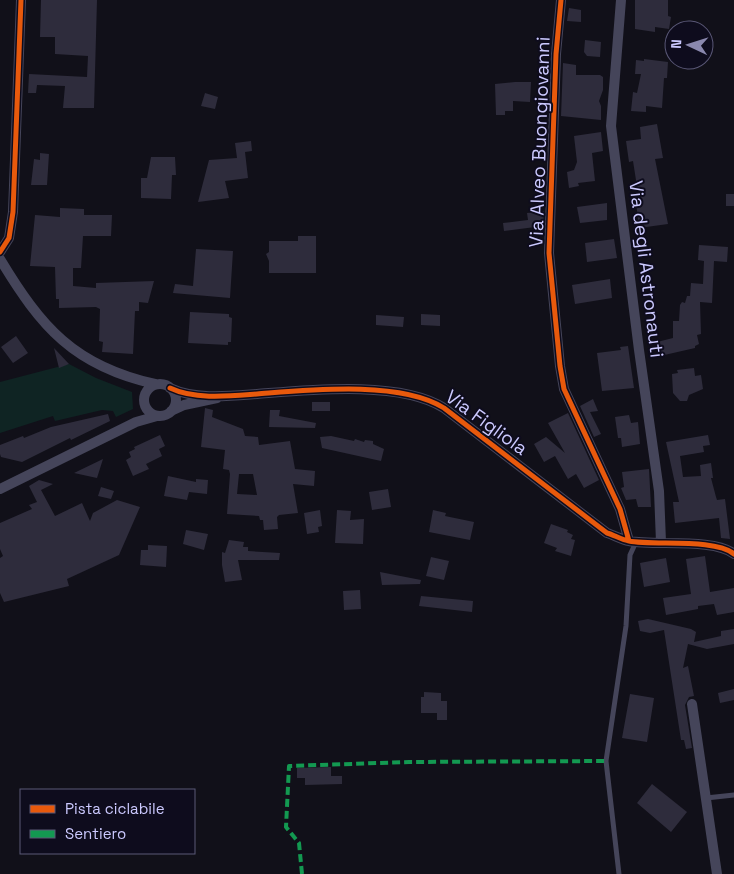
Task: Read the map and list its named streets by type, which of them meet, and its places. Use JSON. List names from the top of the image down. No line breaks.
{"streets":{"street":["Via Alveo Buongiovanni","Via degli Astronauti","Via Figliola"]},"crossings":[["Via Alveo Buongiovanni","Via Figliola"],["Via degli Astronauti","Via Figliola"]],"legend":["Pista ciclabile","Sentiero"],"north":"left"}
